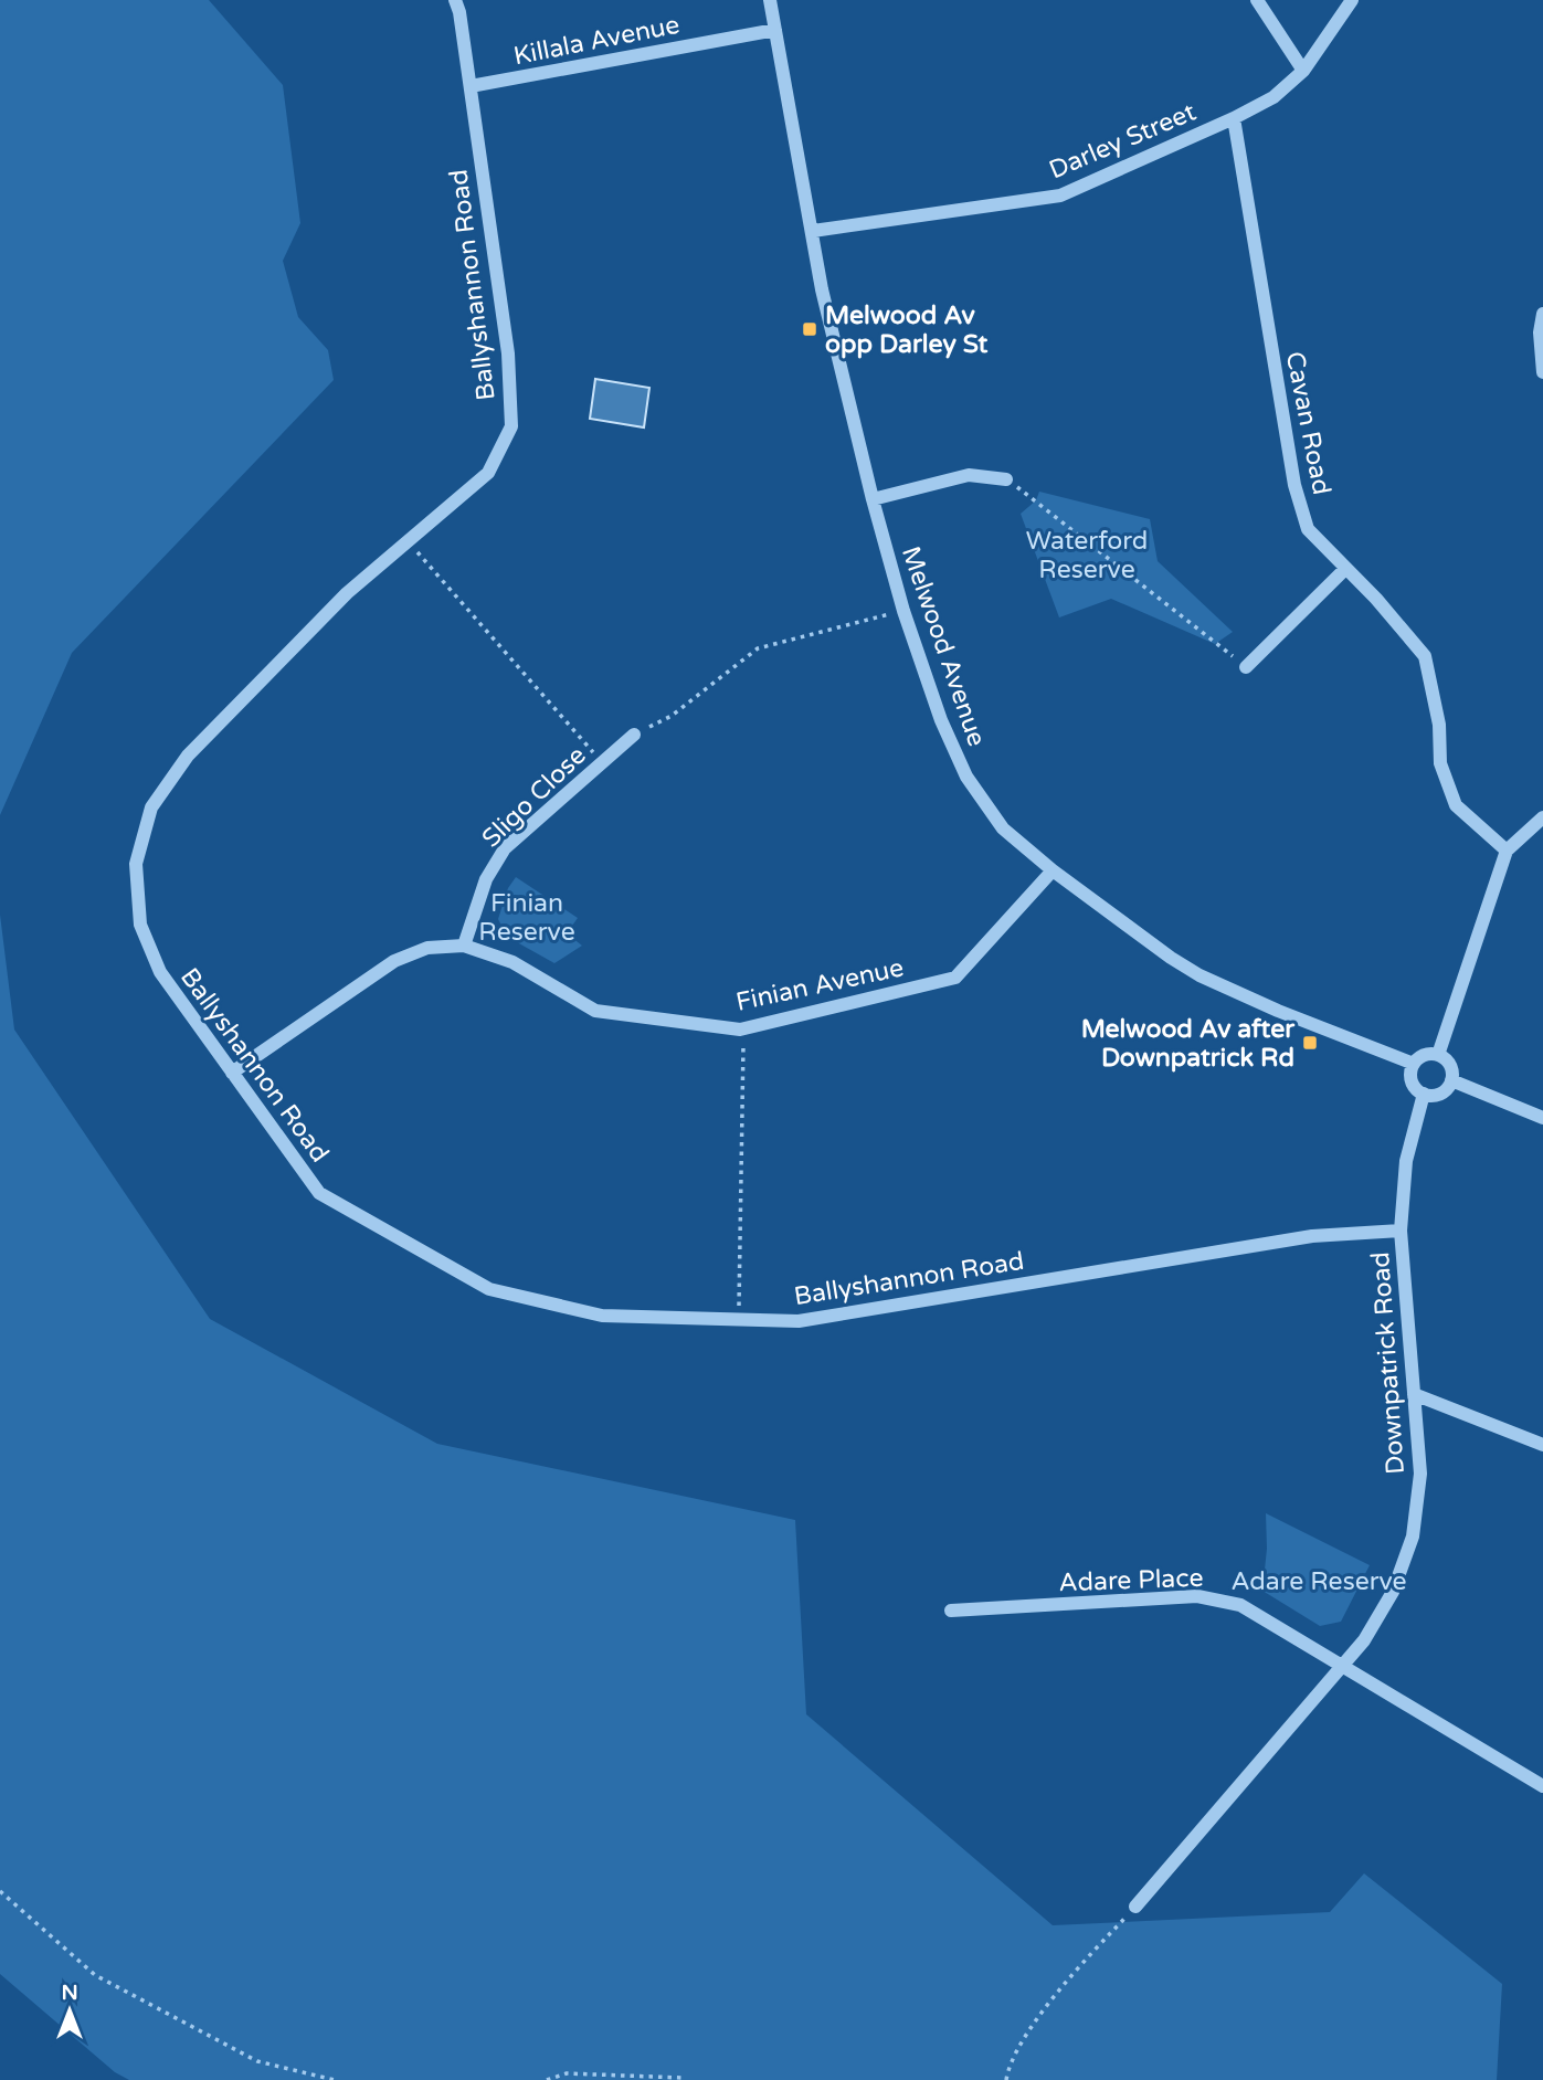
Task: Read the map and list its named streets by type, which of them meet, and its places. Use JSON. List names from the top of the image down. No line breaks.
{"streets":{"street":["Killala Avenue","Darley Street","Ballyshannon Road","Cavan Road","Melwood Avenue","Sligo Close","Finian Avenue","Downpatrick Road","Adare Place"]},"crossings":[["Killala Avenue","Ballyshannon Road"],["Killala Avenue","Melwood Avenue"],["Darley Street","Cavan Road"],["Darley Street","Melwood Avenue"],["Ballyshannon Road","Finian Avenue"],["Ballyshannon Road","Downpatrick Road"],["Melwood Avenue","Finian Avenue"],["Melwood Avenue","Downpatrick Road"],["Sligo Close","Finian Avenue"],["Downpatrick Road","Adare Place"]],"parks":["Waterford Reserve","Finian Reserve","Adare Reserve"],"places":{"transit":["Melwood Av opp Darley St","Melwood Av after Downpatrick Rd"]},"north":"top"}
